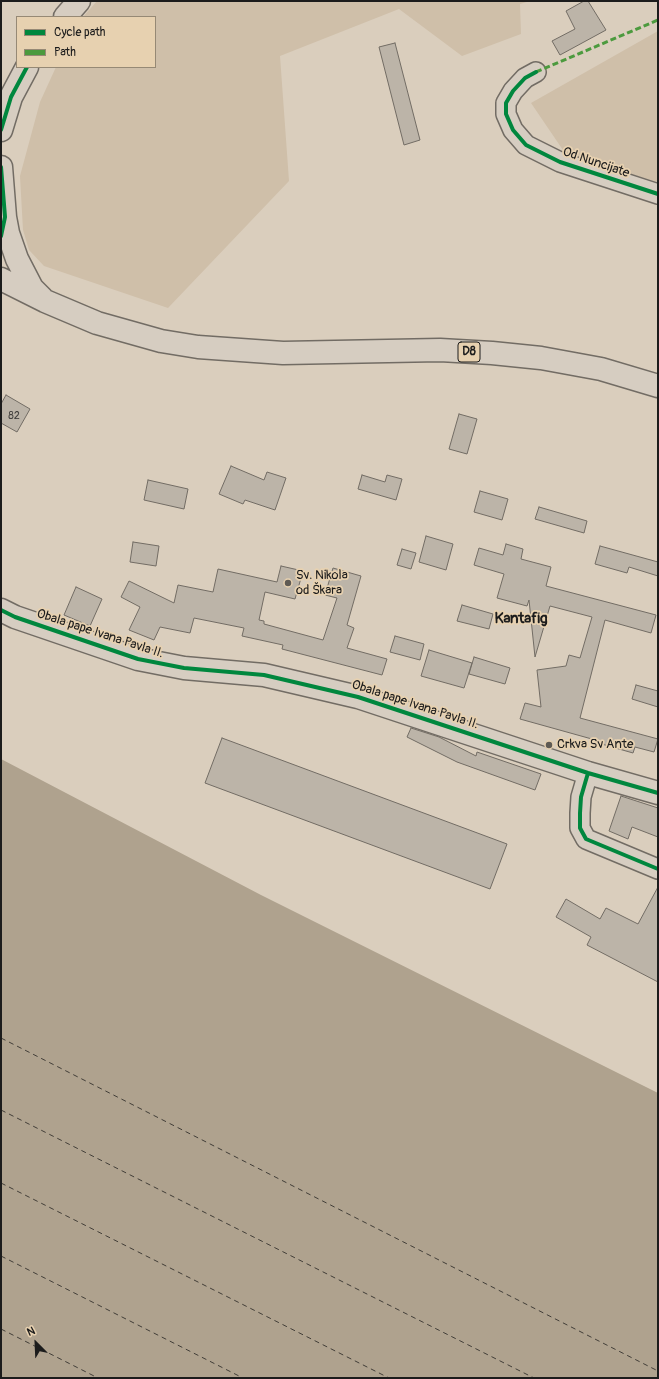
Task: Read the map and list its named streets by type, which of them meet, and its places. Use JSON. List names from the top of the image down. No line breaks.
{"streets":{"main road":["D8","Obala pape Ivana Pavla II."],"street":["Od Nuncijate"]},"districts":["Kantafig"],"places":["Sv. Nikola od Škara","Crkva Sv Ante"],"house_numbers":["82"],"legend":["Cycle path","Path"],"north":"top left"}
